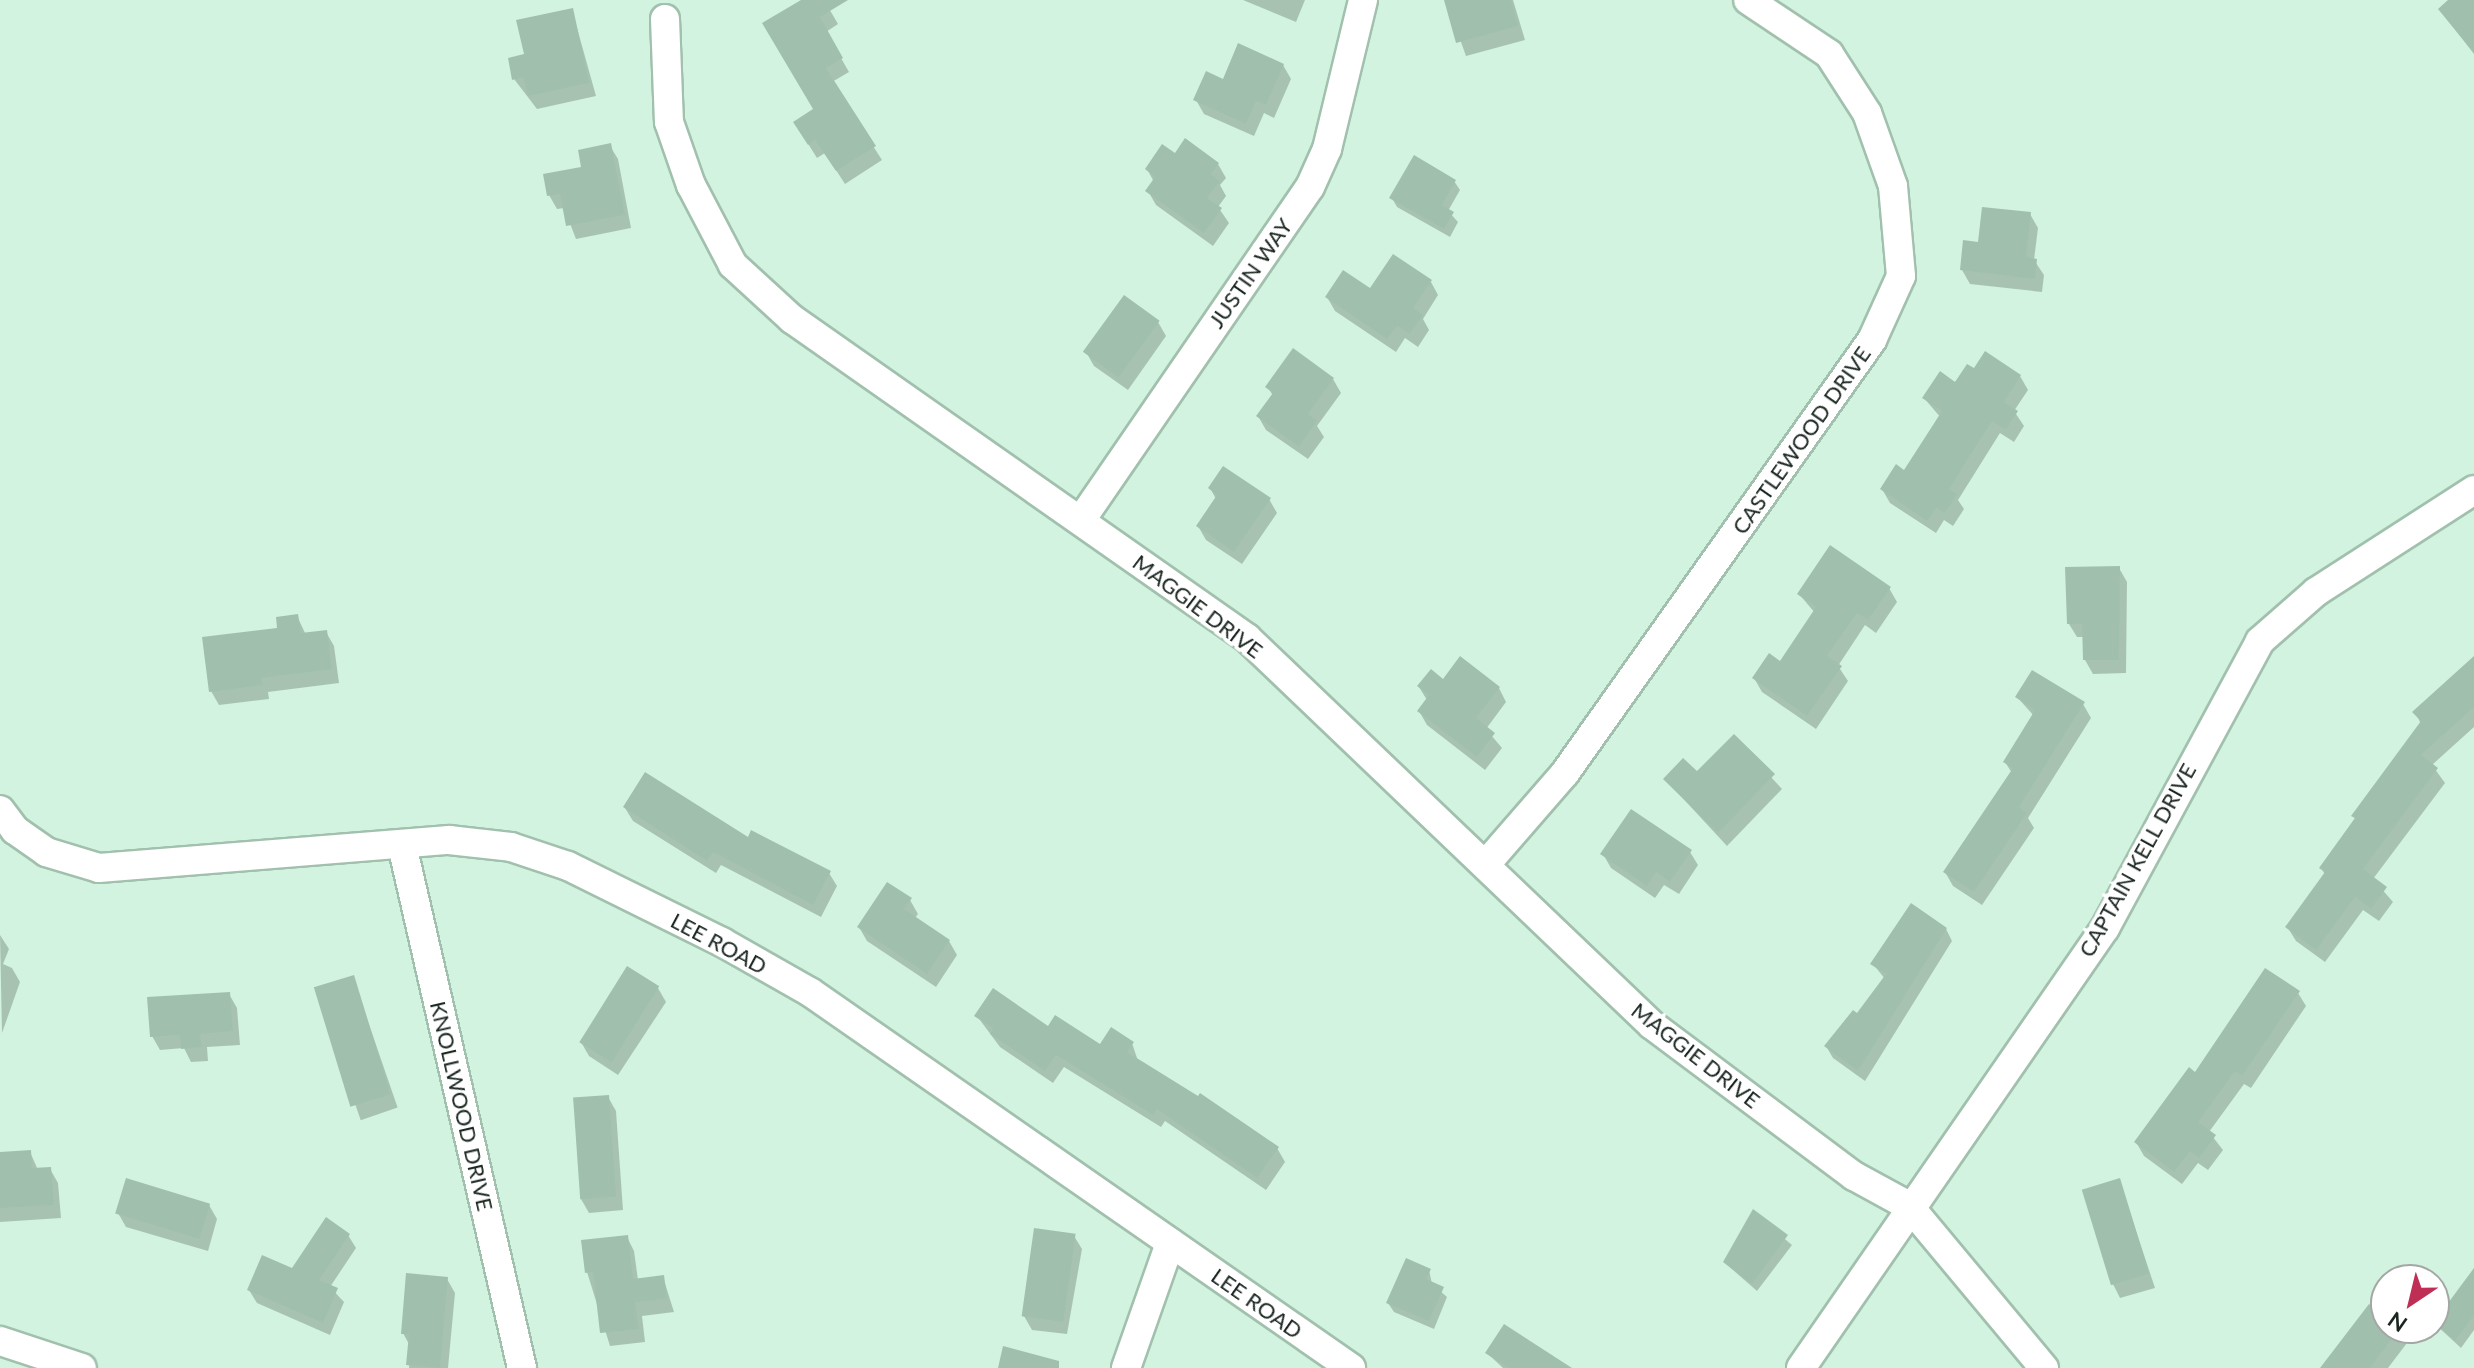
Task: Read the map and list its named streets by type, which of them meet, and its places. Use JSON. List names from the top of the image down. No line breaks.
{"streets":{"street":["JUSTIN WAY","CASTLEWOOD DRIVE","MAGGIE DRIVE","CAPTAIN KELL DRIVE","LEE ROAD","KNOLLWOOD DRIVE"]},"crossings":[["JUSTIN WAY","MAGGIE DRIVE"],["CASTLEWOOD DRIVE","MAGGIE DRIVE"],["MAGGIE DRIVE","CAPTAIN KELL DRIVE"],["LEE ROAD","KNOLLWOOD DRIVE"]],"north":"bottom left"}
